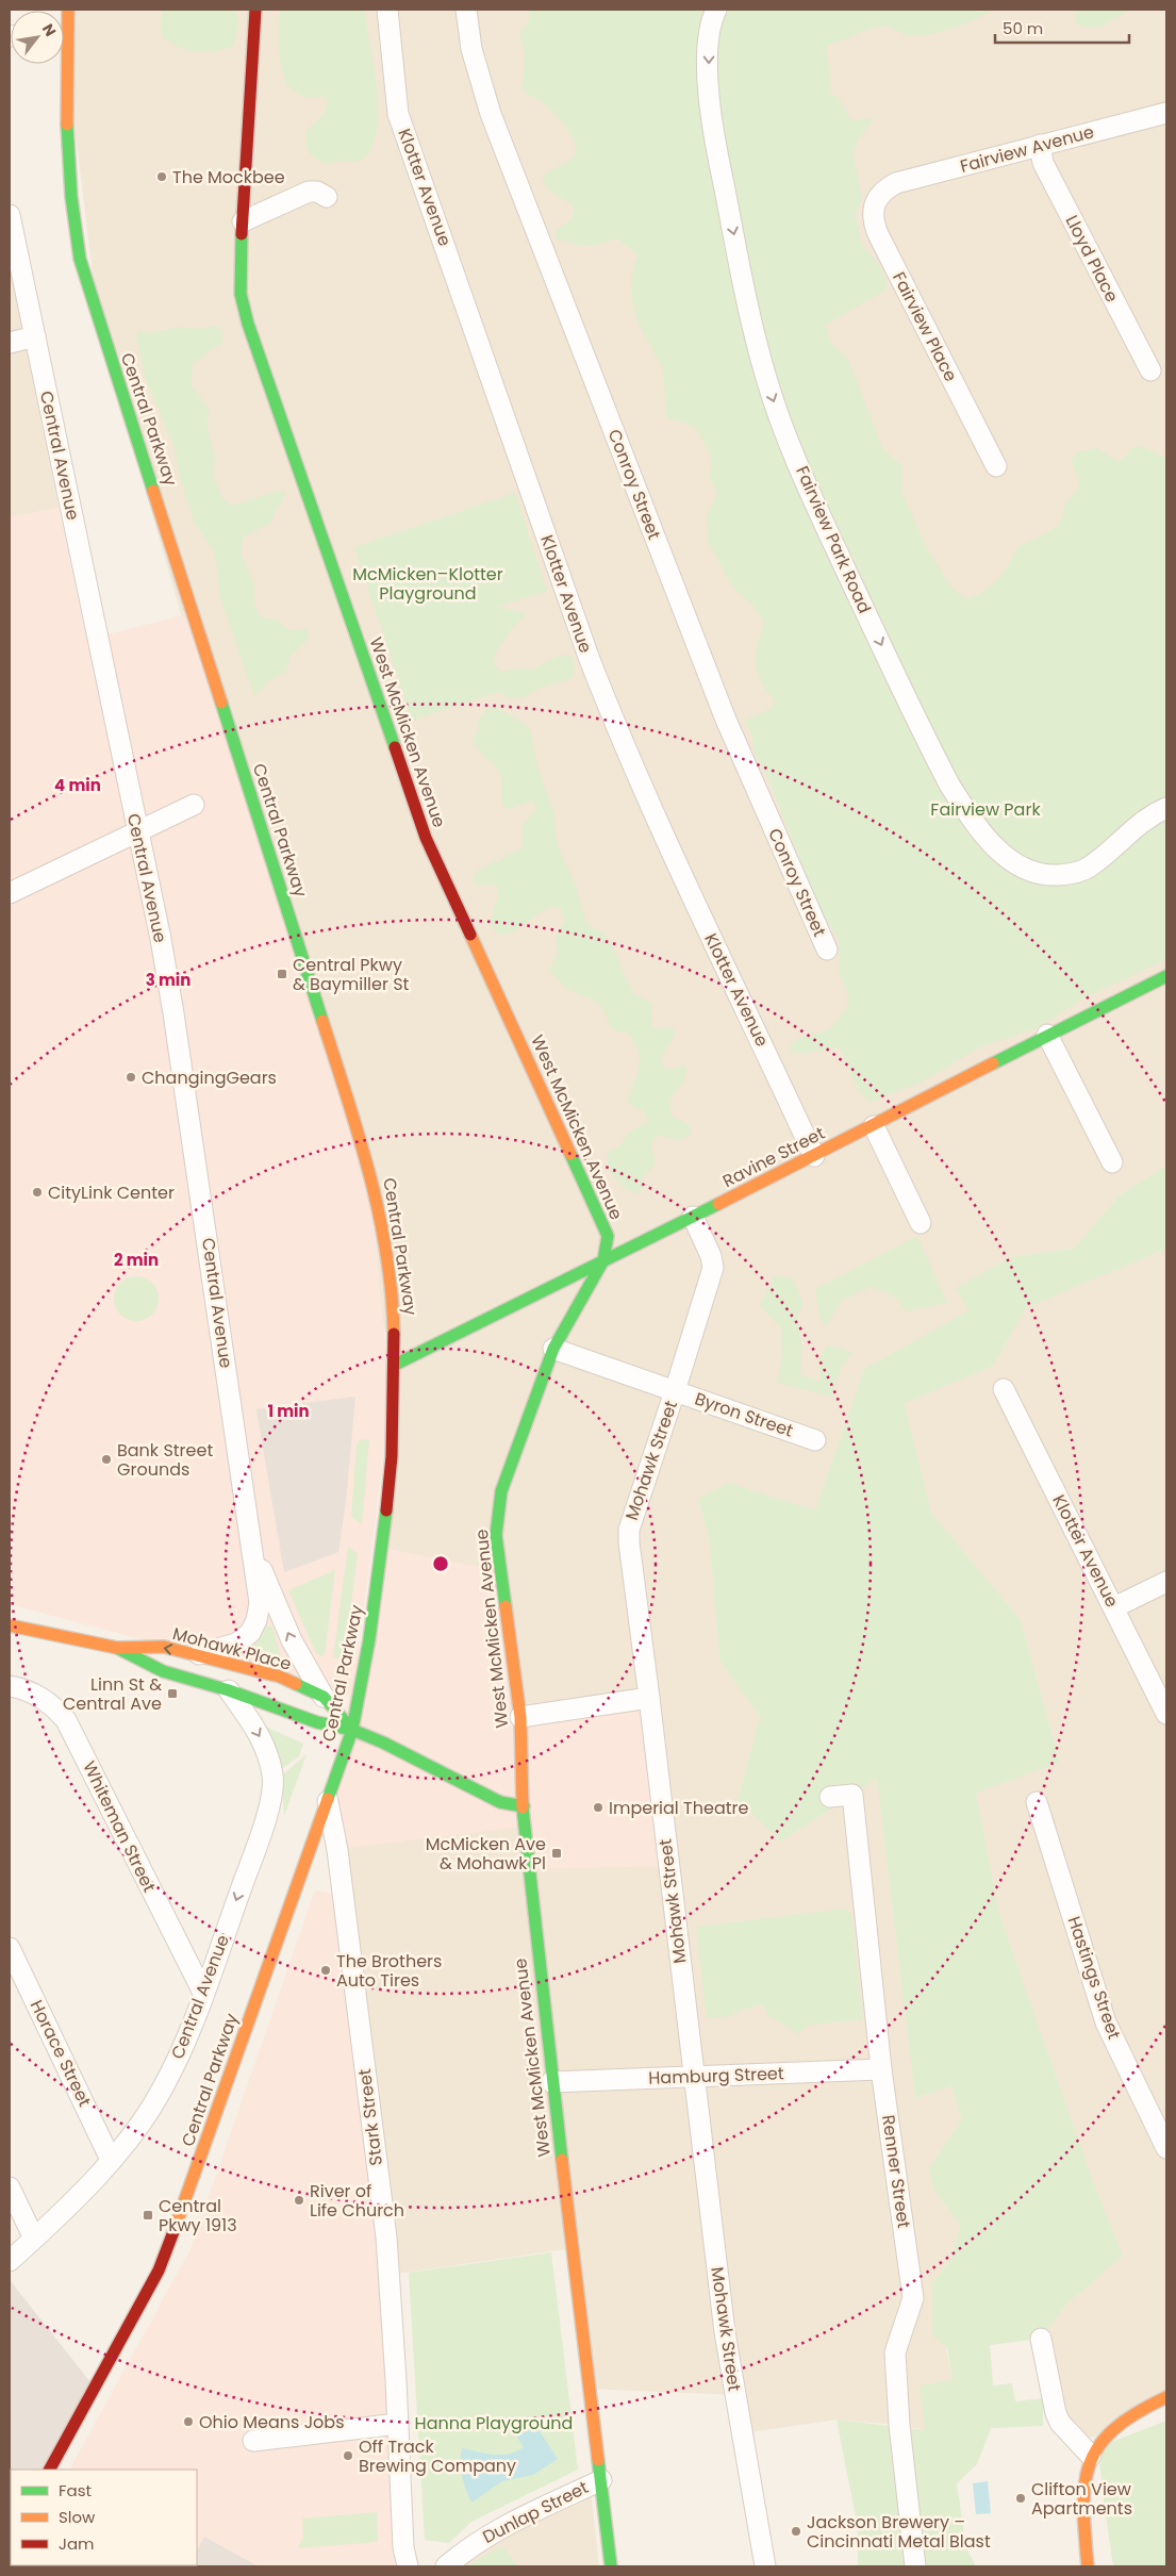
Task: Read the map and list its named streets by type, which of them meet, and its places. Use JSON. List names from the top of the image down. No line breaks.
{"streets":{"street":["Fairview Avenue","Klotter Avenue","Lloyd Place","Fairview Place","Central Parkway","Central Avenue","Conroy Street","Fairview Park Road","West McMicken Avenue","Ravine Street","Byron Street","Mohawk Street","Mohawk Place","Whiteman Street","Hastings Street","Horace Street","Hamburg Street","Stark Street","Renner Street","Dunlap Street"]},"crossings":[["Fairview Avenue","Lloyd Place"],["Fairview Avenue","Fairview Place"],["Klotter Avenue","Ravine Street"],["Central Parkway","Ravine Street"],["Central Parkway","Mohawk Place"],["Central Parkway","Stark Street"],["Central Avenue","Mohawk Place"],["Central Avenue","Whiteman Street"],["Central Avenue","Horace Street"],["West McMicken Avenue","Ravine Street"],["West McMicken Avenue","Byron Street"],["West McMicken Avenue","Mohawk Place"],["West McMicken Avenue","Hamburg Street"],["West McMicken Avenue","Dunlap Street"],["Ravine Street","Mohawk Street"],["Byron Street","Mohawk Street"],["Mohawk Street","Hamburg Street"],["Hamburg Street","Renner Street"]],"one_way":["Fairview Park Road"],"parks":["McMicken–Klotter Playground","Fairview Park","Hanna Playground"],"places":{"other":["The Mockbee","ChangingGears","CityLink Center","Bank Street Grounds","Imperial Theatre","The Brothers Auto Tires","River of Life Church","Ohio Means Jobs","Off Track Brewing Company","Clifton View Apartments","Jackson Brewery – Cincinnati Metal Blast"],"transit":["Central Pkwy & Baymiller St","Linn St & Central Ave","McMicken Ave & Mohawk Pl","Central Pkwy 1913"]},"legend":["Fast","Slow","Jam"],"scale_bar":"50 m","north":"top right","rings":["4 min","3 min","2 min","1 min"]}
